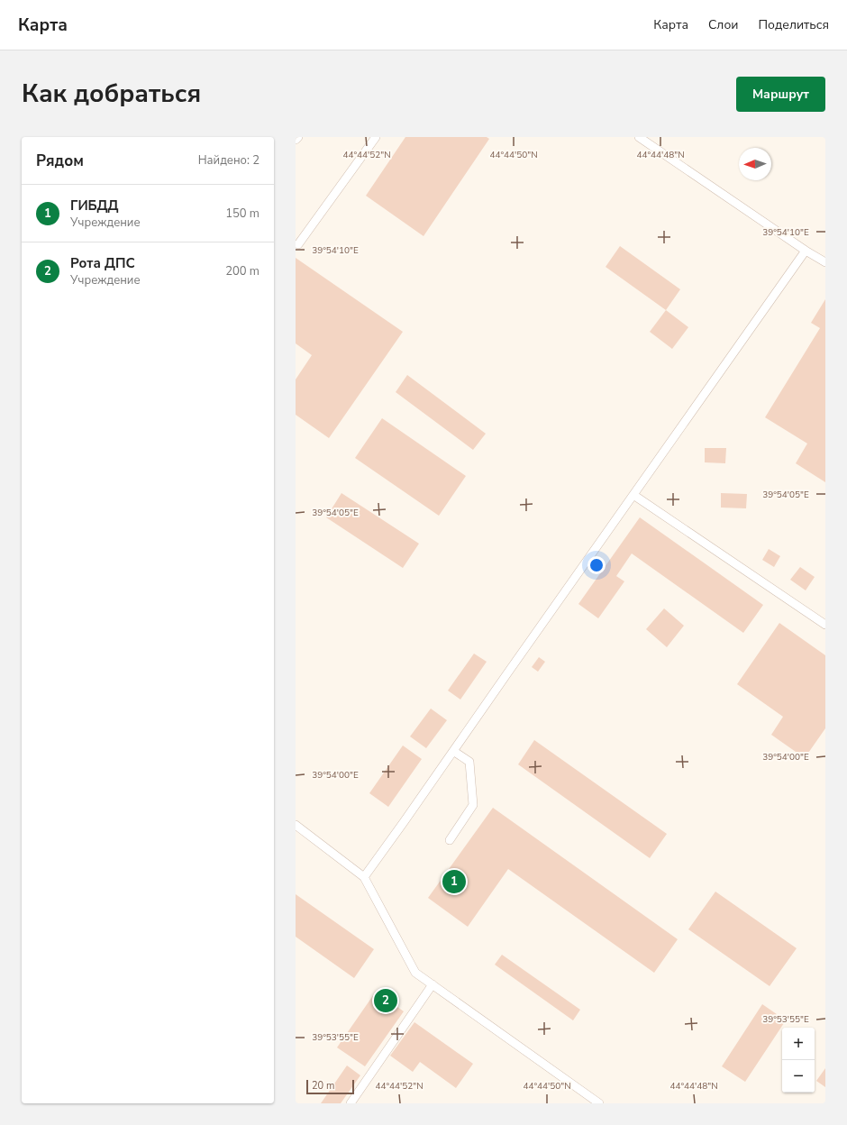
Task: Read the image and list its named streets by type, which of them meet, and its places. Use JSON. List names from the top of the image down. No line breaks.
{"scale_bar":"20 m","north":"left","page":{"header":"Карта","nav":["Карта","Слои","Поделиться"],"title":"Как добраться","buttons":"Маршрут","heading":["Рядом","Найдено: 2"],"list":[{"mark":"1","name":"ГИБДД","note":"Учреждение","value":"150 m"},{"mark":"2","name":"Рота ДПС","note":"Учреждение","value":"200 m"}],"pins":["1","2"],"map_buttons":["+","−"],"scale":"20 m"},"coordinates":["44°44'52\"N","44°44'50\"N","44°44'48\"N","39°54'10\"E","39°54'05\"E","39°54'00\"E","39°53'55\"E"]}
